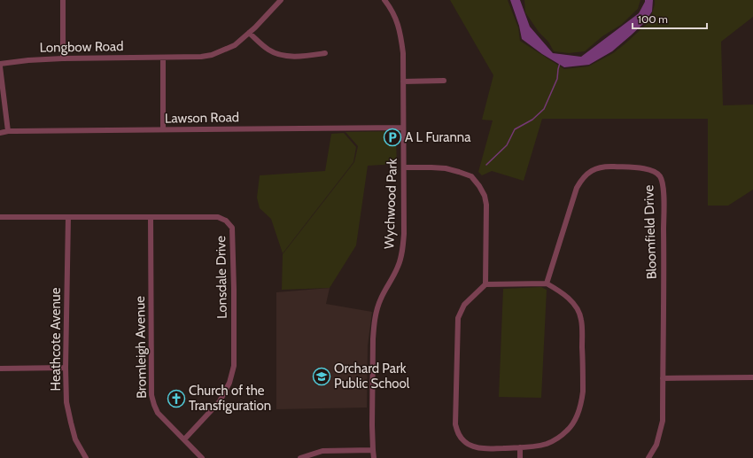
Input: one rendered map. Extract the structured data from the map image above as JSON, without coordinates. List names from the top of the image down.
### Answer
{
  "streets": {
    "street": [
      "Longbow Road",
      "Lawson Road",
      "Wychwood Park",
      "Bloomfield Drive",
      "Lonsdale Drive",
      "Heathcote Avenue",
      "Bromleigh Avenue"
    ]
  },
  "crossings": [
    ["Lawson Road", "Wychwood Park"],
    ["Lonsdale Drive", "Heathcote Avenue"],
    ["Lonsdale Drive", "Bromleigh Avenue"]
  ],
  "places": {
    "parking": ["A L Furanna"],
    "school or university": ["Orchard Park Public School"],
    "church": ["Church of the Transfiguration"]
  },
  "scale_bar": "100 m"
}
